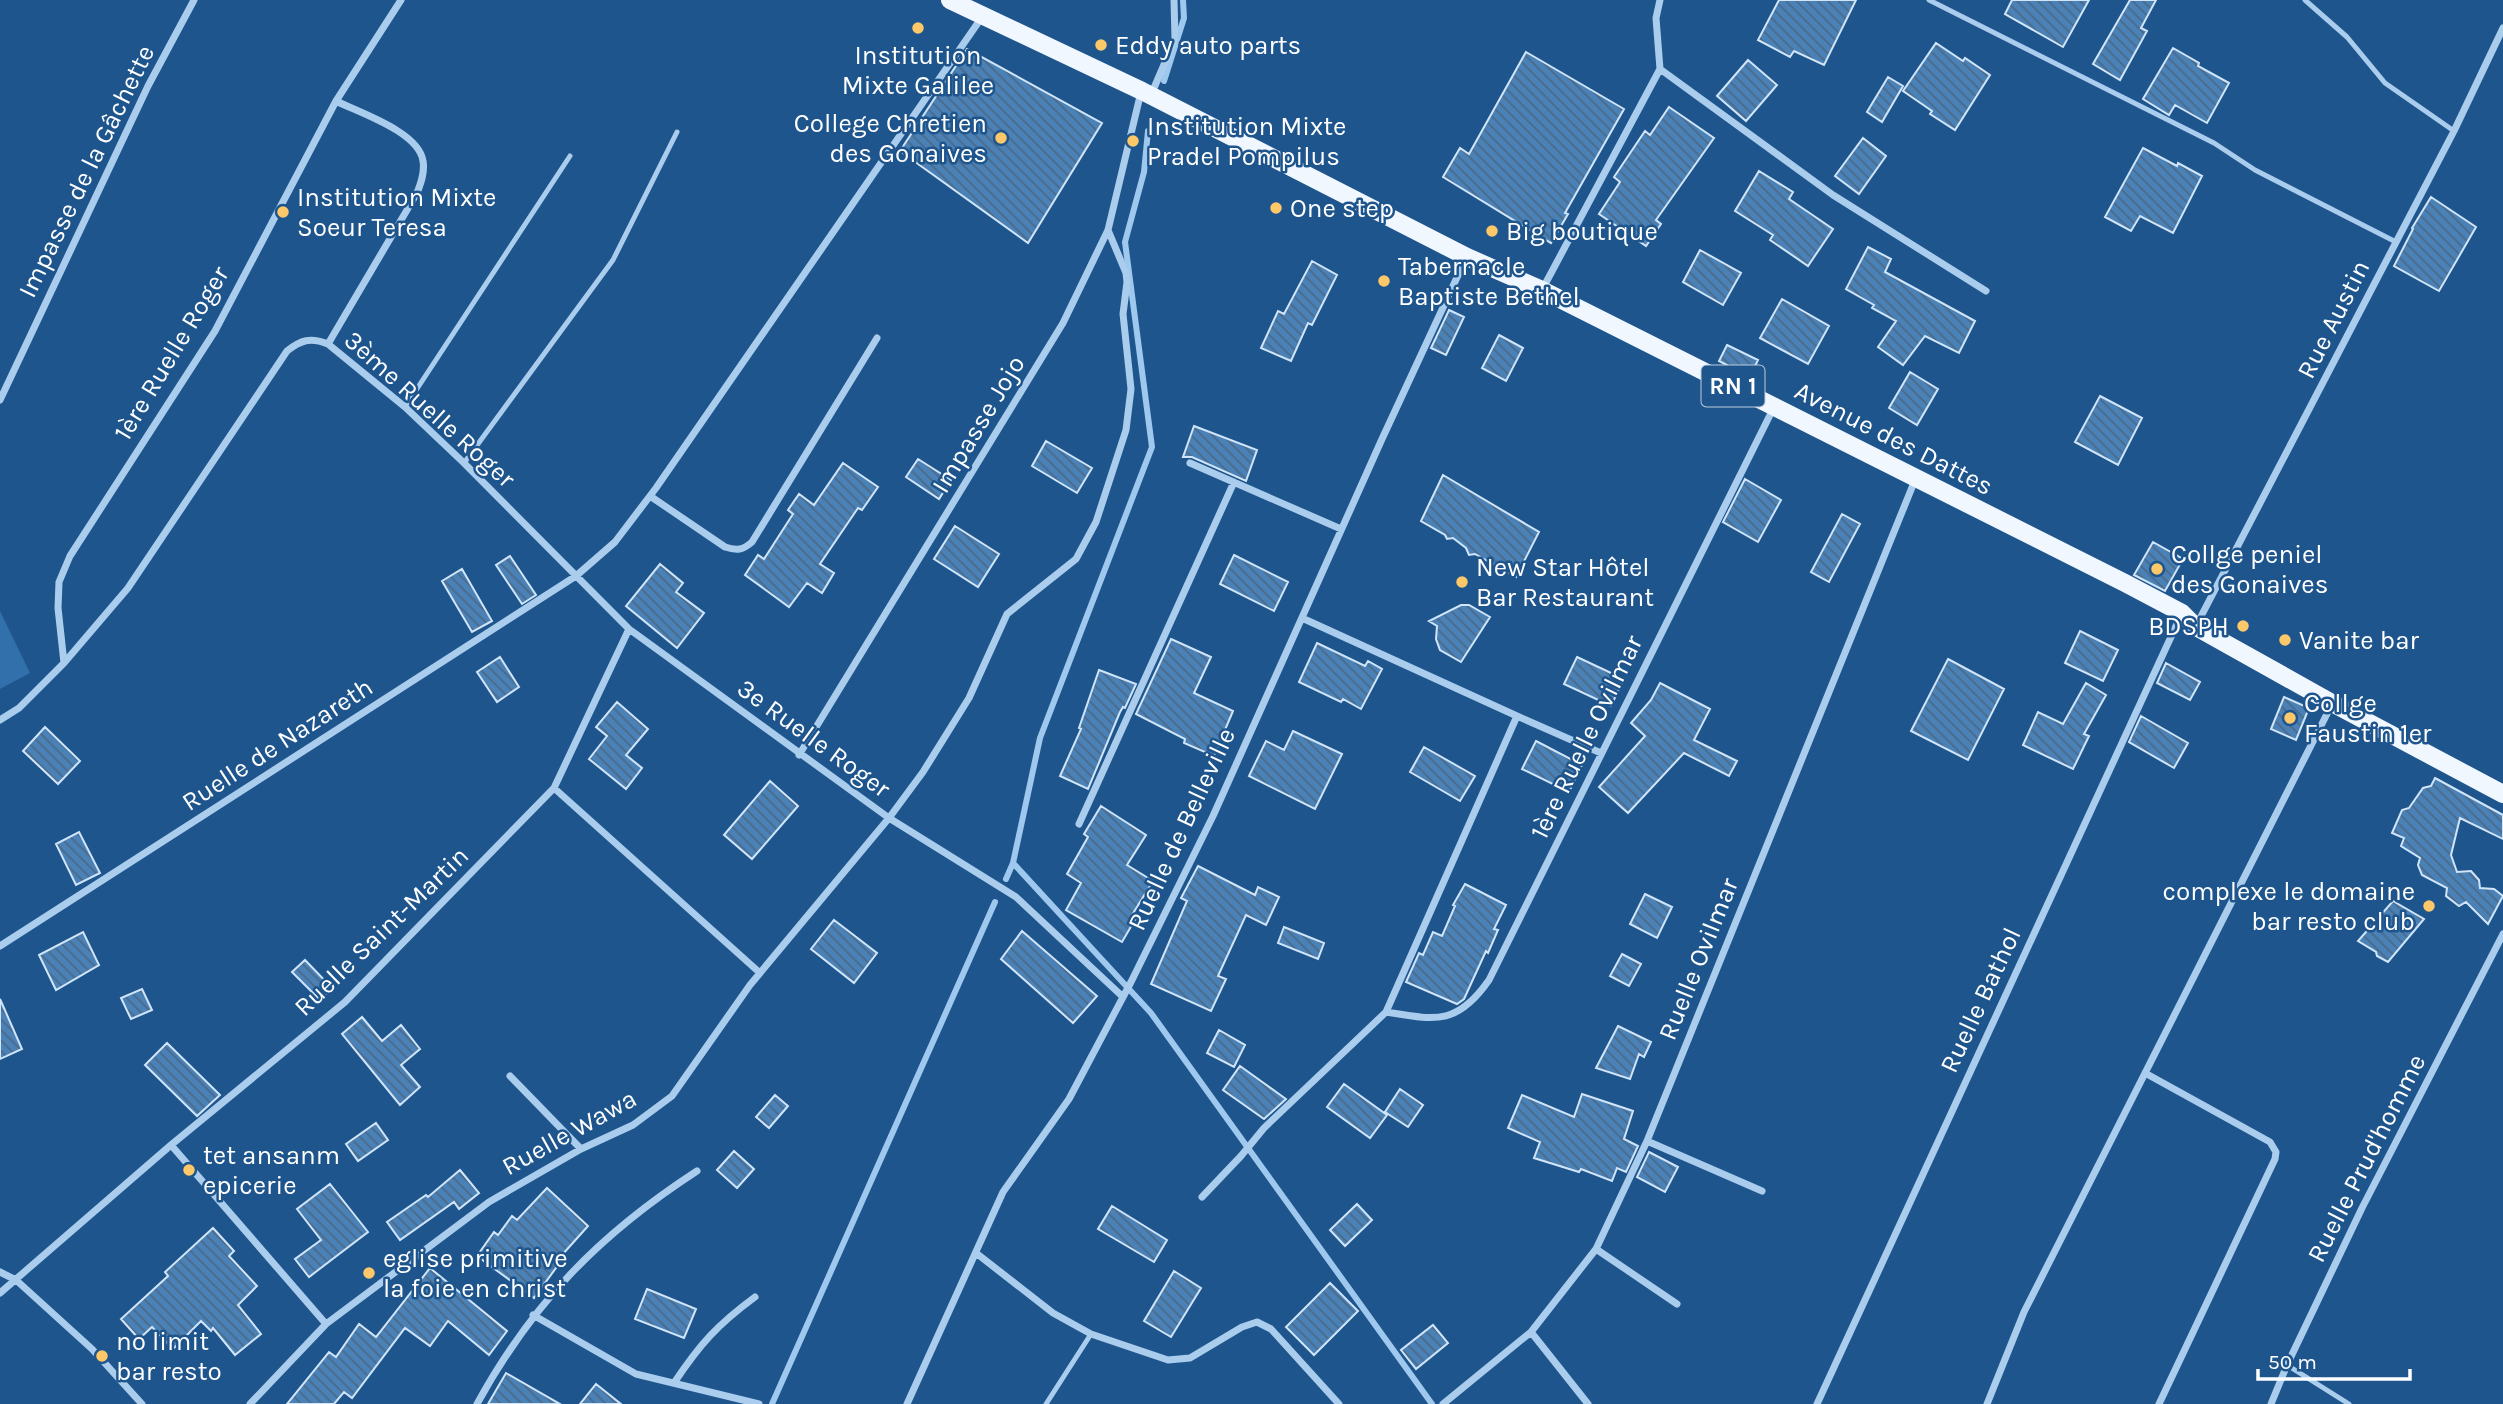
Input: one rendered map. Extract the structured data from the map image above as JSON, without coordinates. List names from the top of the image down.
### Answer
{
  "streets": {
    "main road": ["RN 1", "Avenue des Dattes"],
    "street": [
      "Impasse de la Gâchette",
      "Rue Austin",
      "1ère Ruelle Roger",
      "3ème Ruelle Roger",
      "Impasse Jojo",
      "1ère Ruelle Ovilmar",
      "3e Ruelle Roger",
      "Ruelle de Nazareth",
      "Ruelle de Belleville",
      "Ruelle Saint-Martin",
      "Ruelle Ovilmar",
      "Ruelle Bathol",
      "Ruelle Wawa",
      "Ruelle Prud'homme"
    ]
  },
  "crossings": [
    ["Rue Austin", "Avenue des Dattes"],
    ["1ère Ruelle Roger", "3ème Ruelle Roger"],
    ["3ème Ruelle Roger", "3e Ruelle Roger"],
    ["3ème Ruelle Roger", "Ruelle de Nazareth"],
    ["3ème Ruelle Roger", "Ruelle Saint-Martin"],
    ["Impasse Jojo", "Avenue des Dattes"],
    ["Impasse Jojo", "3e Ruelle Roger"],
    ["Impasse Jojo", "Ruelle Wawa"],
    ["Avenue des Dattes", "1ère Ruelle Ovilmar"],
    ["Avenue des Dattes", "Ruelle de Nazareth"],
    ["Avenue des Dattes", "Ruelle de Belleville"],
    ["Avenue des Dattes", "Ruelle Ovilmar"],
    ["Avenue des Dattes", "Ruelle Bathol"],
    ["3e Ruelle Roger", "Ruelle de Belleville"],
    ["3e Ruelle Roger", "Ruelle Saint-Martin"],
    ["3e Ruelle Roger", "Ruelle Wawa"]
  ],
  "places": [
    "Institution Mixte Galilee",
    "Eddy auto parts",
    "College Chretien des Gonaives",
    "Institution Mixte Pradel Pompilus",
    "One step",
    "Institution Mixte Soeur Teresa",
    "Big boutique",
    "Tabernacle Baptiste Bethel",
    "Collge peniel des Gonaives",
    "New Star Hôtel Bar Restaurant",
    "BDSPH",
    "Vanite bar",
    "Collge Faustin 1er",
    "complexe le domaine bar resto club",
    "tet ansanm epicerie",
    "eglise primitive la foie en christ",
    "no limit bar resto"
  ],
  "scale_bar": "50 m"
}
